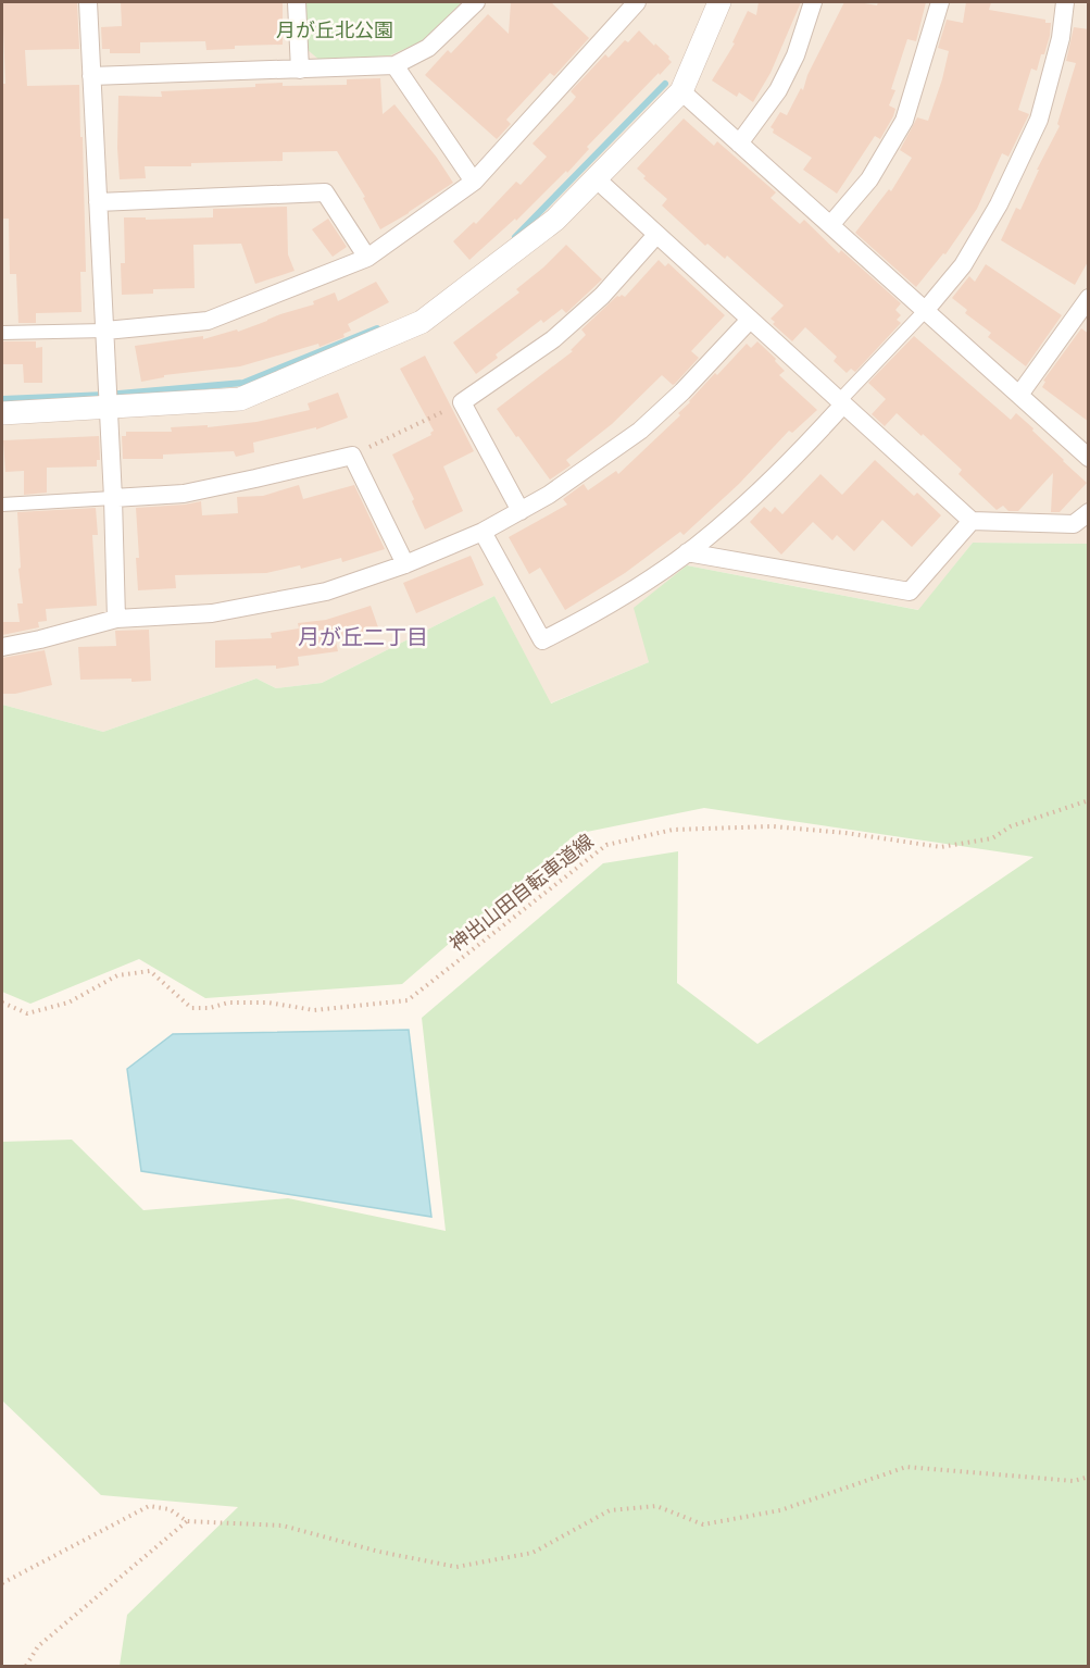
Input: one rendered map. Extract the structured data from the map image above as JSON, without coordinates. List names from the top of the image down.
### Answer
{
  "streets": {
    "path": ["神出山田自転車道線"]
  },
  "districts": ["月が丘二丁目"],
  "parks": ["月が丘北公園"]
}
